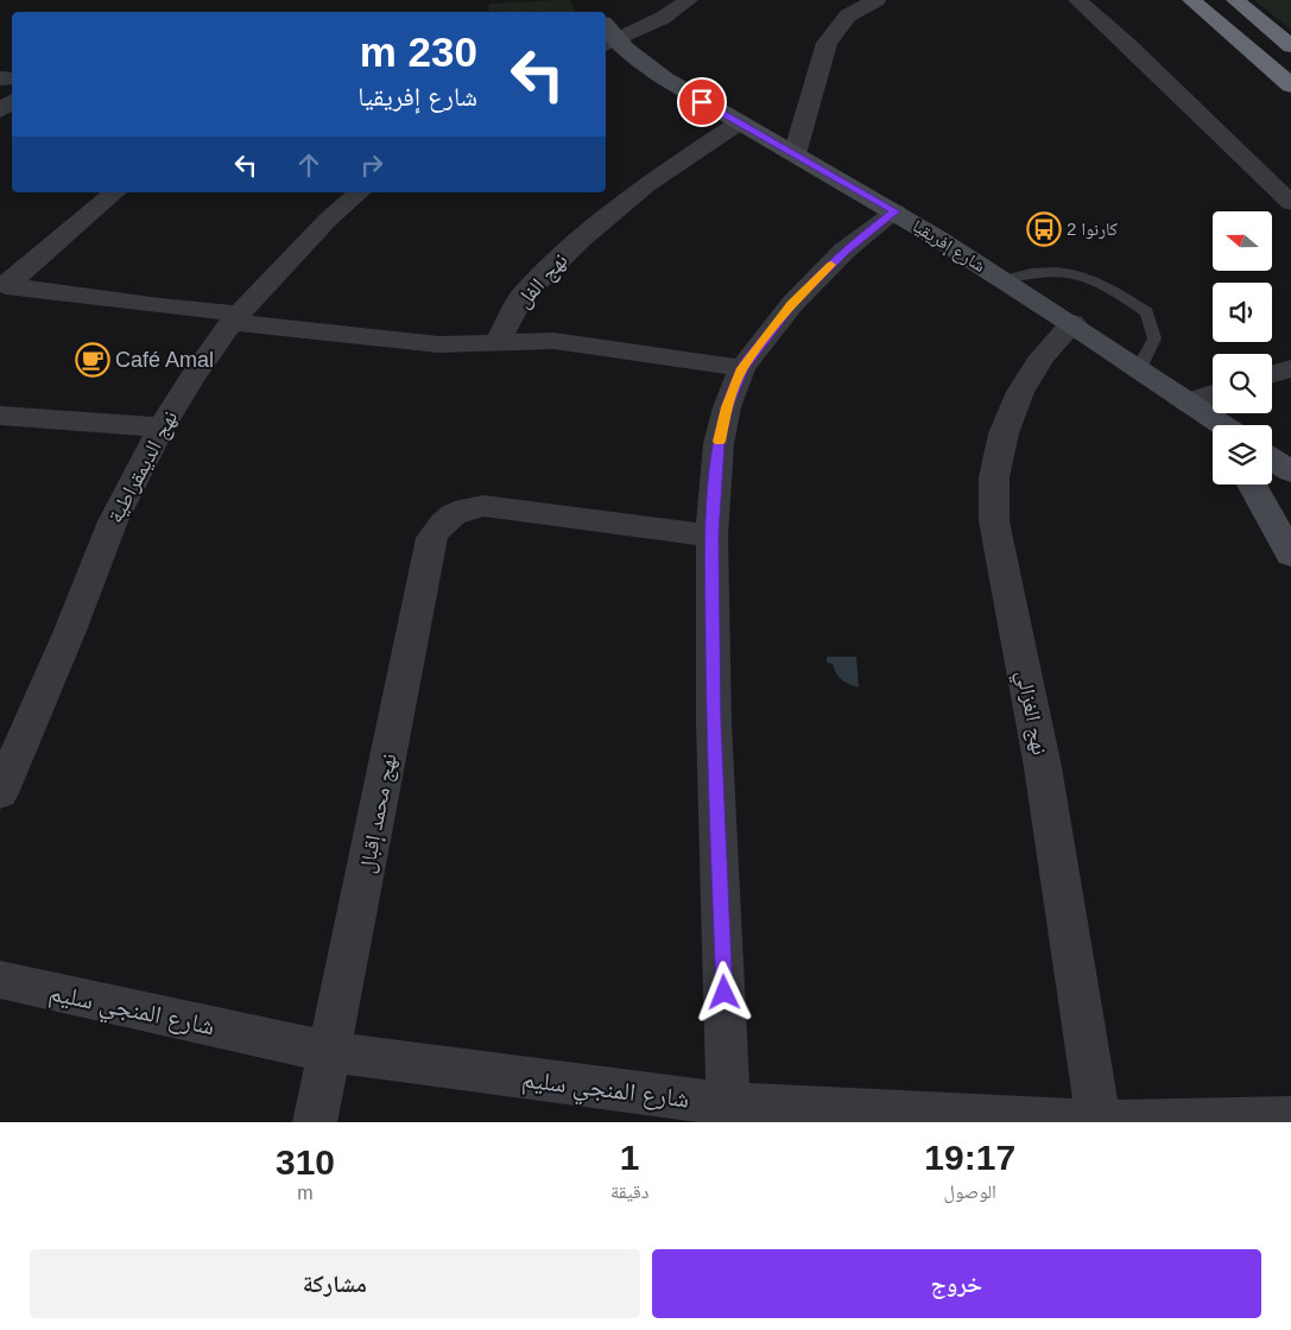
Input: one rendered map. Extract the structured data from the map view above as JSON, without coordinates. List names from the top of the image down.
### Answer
{
  "streets": {
    "street": [
      "شارع إفريقيا",
      "نهج الفل",
      "نهج الديمقراطية",
      "نهج الغزالي",
      "نهج محمد إقبال",
      "شارع المنجي سليم"
    ]
  },
  "crossings": [
    ["شارع إفريقيا", "نهج الفل"],
    ["شارع إفريقيا", "نهج الغزالي"],
    ["نهج الغزالي", "شارع المنجي سليم"],
    ["نهج محمد إقبال", "شارع المنجي سليم"]
  ],
  "places": {
    "bus stop": ["كارنوا 2"],
    "cafe": ["Café Amal"]
  },
  "north": "left",
  "page": {
    "turn": ["230 m", "شارع إفريقيا"],
    "eta": [
      "19:17",
      "الوصول",
      "1",
      "دقيقة",
      "310",
      "m"
    ],
    "buttons": ["خروج", "مشاركة"]
  }
}
